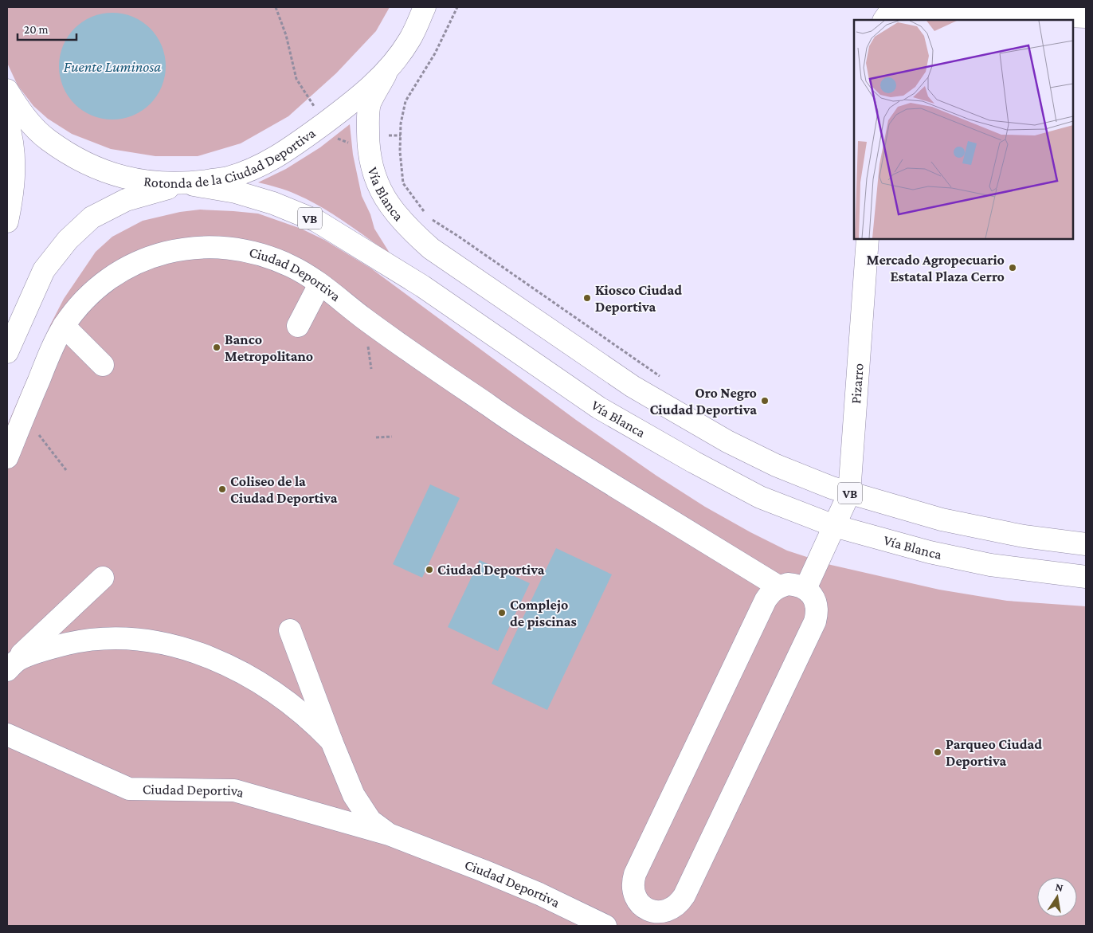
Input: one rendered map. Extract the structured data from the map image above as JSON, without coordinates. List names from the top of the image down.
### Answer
{
  "streets": {
    "main road": [
      "Rotonda de la Ciudad Deportiva",
      "Vía Blanca",
      "VB",
      "Ciudad Deportiva",
      "Pizarro"
    ]
  },
  "crossings": [
    ["Rotonda de la Ciudad Deportiva", "Vía Blanca"],
    ["Vía Blanca", "Pizarro"]
  ],
  "water": ["Fuente Luminosa"],
  "places": [
    "Mercado Agropecuario Estatal Plaza Cerro",
    "Kiosco Ciudad Deportiva",
    "Banco Metropolitano",
    "Oro Negro Ciudad Deportiva",
    "Coliseo de la Ciudad Deportiva",
    "Ciudad Deportiva",
    "Complejo de piscinas",
    "Parqueo Ciudad Deportiva"
  ],
  "scale_bar": "20 m",
  "north": "top"
}
